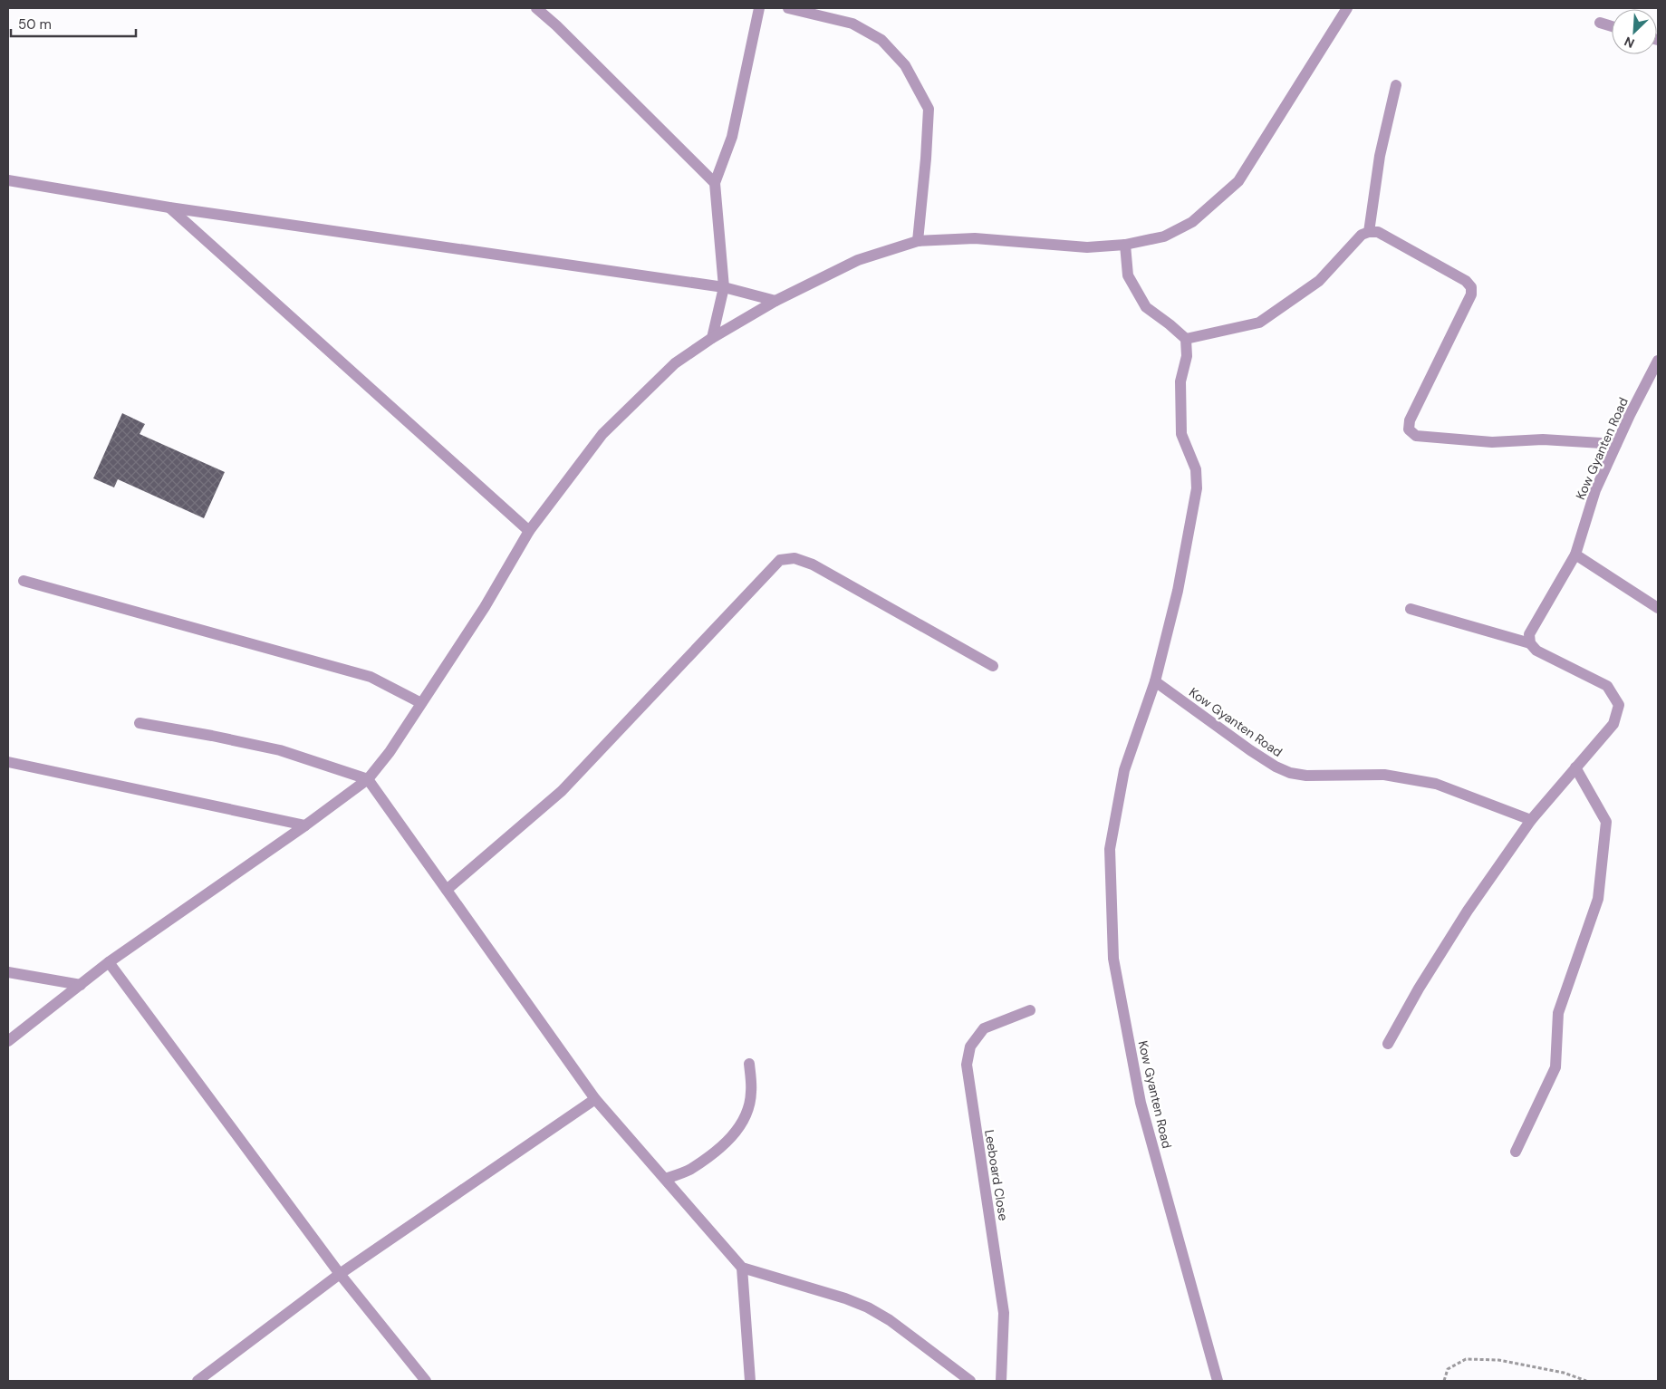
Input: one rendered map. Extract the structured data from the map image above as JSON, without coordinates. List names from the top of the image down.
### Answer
{
  "streets": {
    "street": ["Kow Gyanten Road", "Leeboard Close"]
  },
  "scale_bar": "50 m",
  "north": "bottom left"
}
